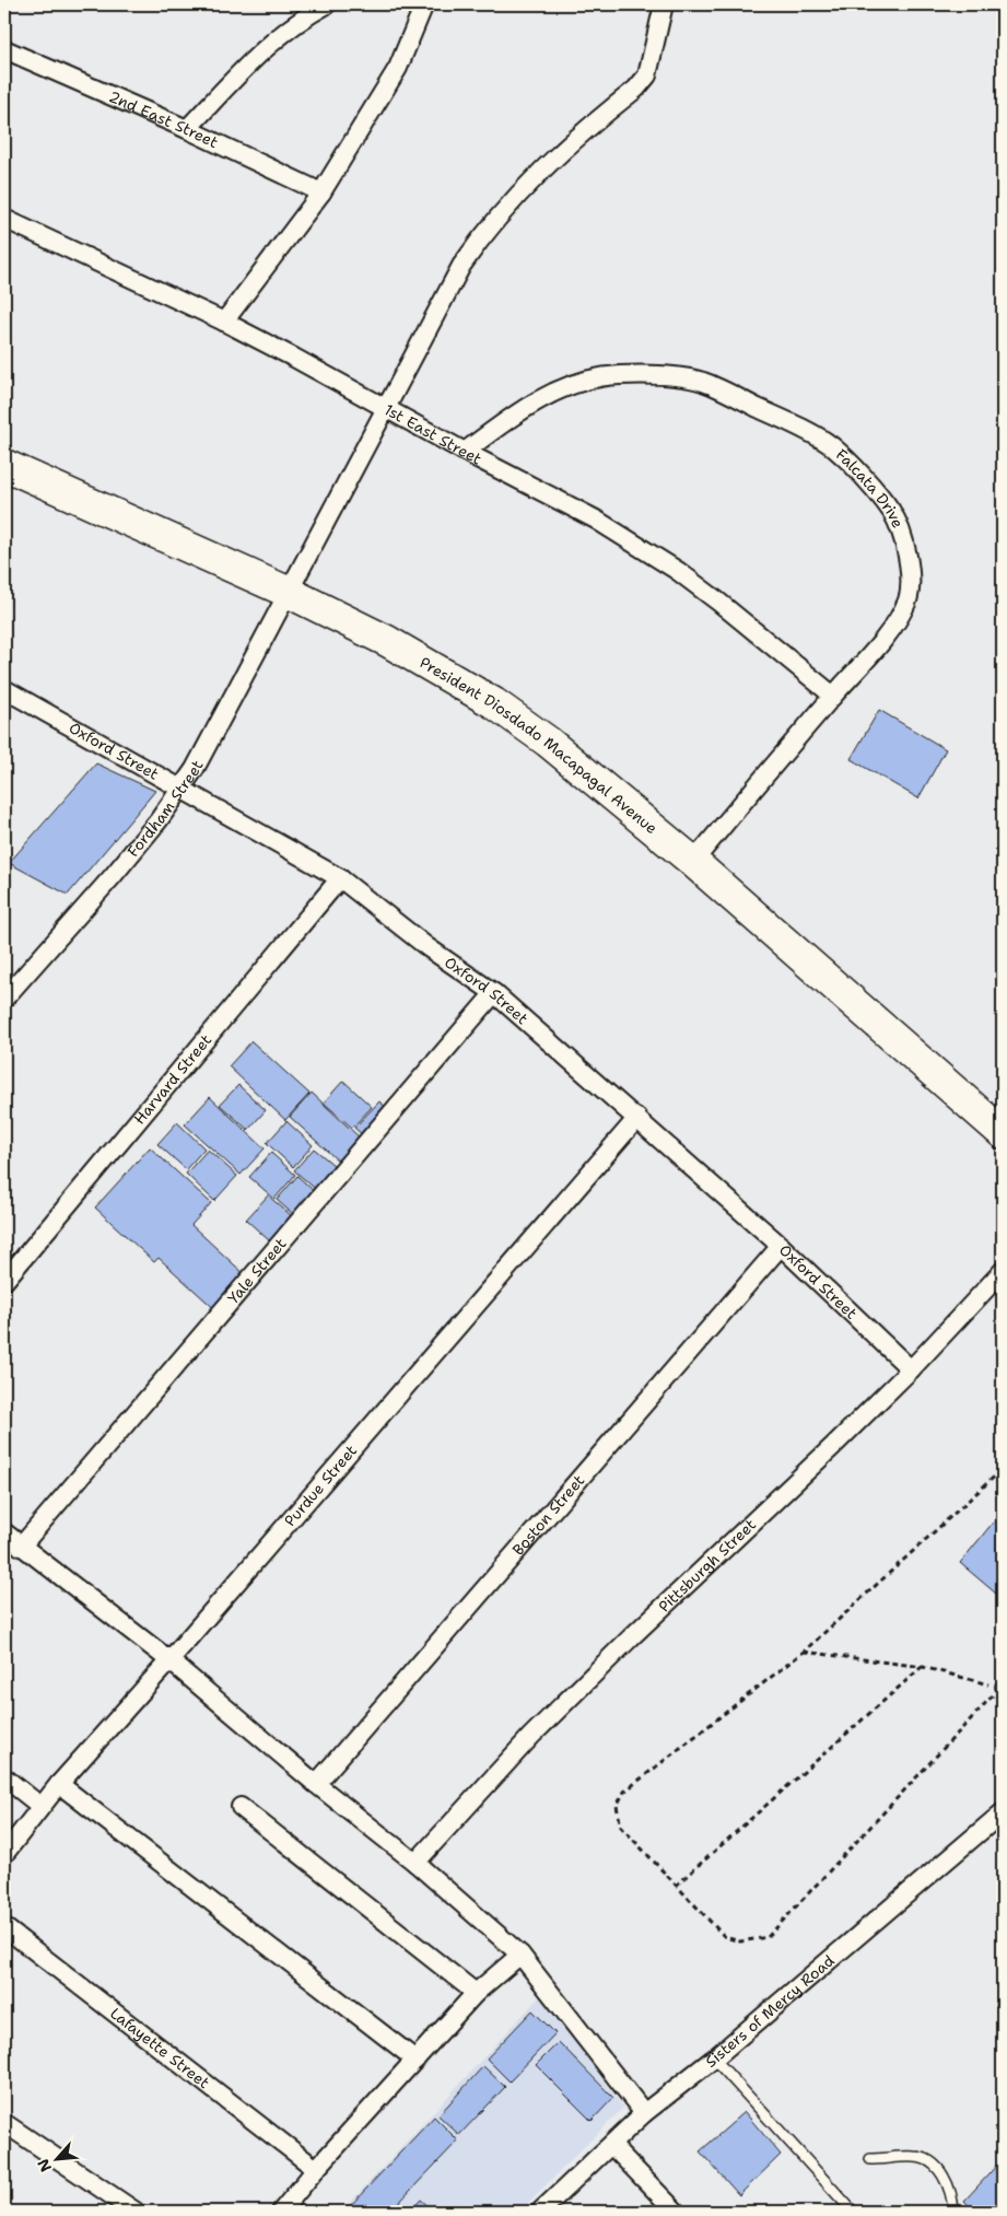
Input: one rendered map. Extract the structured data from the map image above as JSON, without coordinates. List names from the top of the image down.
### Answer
{
  "streets": {
    "highway": ["President Diosdado Macapagal Avenue"],
    "street": [
      "2nd East Street",
      "1st East Street",
      "Falcata Drive",
      "Oxford Street",
      "Fordham Street",
      "Harvard Street",
      "Yale Street",
      "Purdue Street",
      "Boston Street",
      "Pittsburgh Street",
      "Sisters of Mercy Road",
      "Lafayette Street"
    ]
  },
  "crossings": [
    ["1st East Street", "Falcata Drive"],
    ["1st East Street", "Fordham Street"],
    ["Falcata Drive", "President Diosdado Macapagal Avenue"],
    ["President Diosdado Macapagal Avenue", "Fordham Street"],
    ["Oxford Street", "Fordham Street"],
    ["Oxford Street", "Harvard Street"],
    ["Oxford Street", "Yale Street"],
    ["Oxford Street", "Purdue Street"],
    ["Oxford Street", "Boston Street"],
    ["Oxford Street", "Pittsburgh Street"]
  ],
  "north": "bottom left"
}
